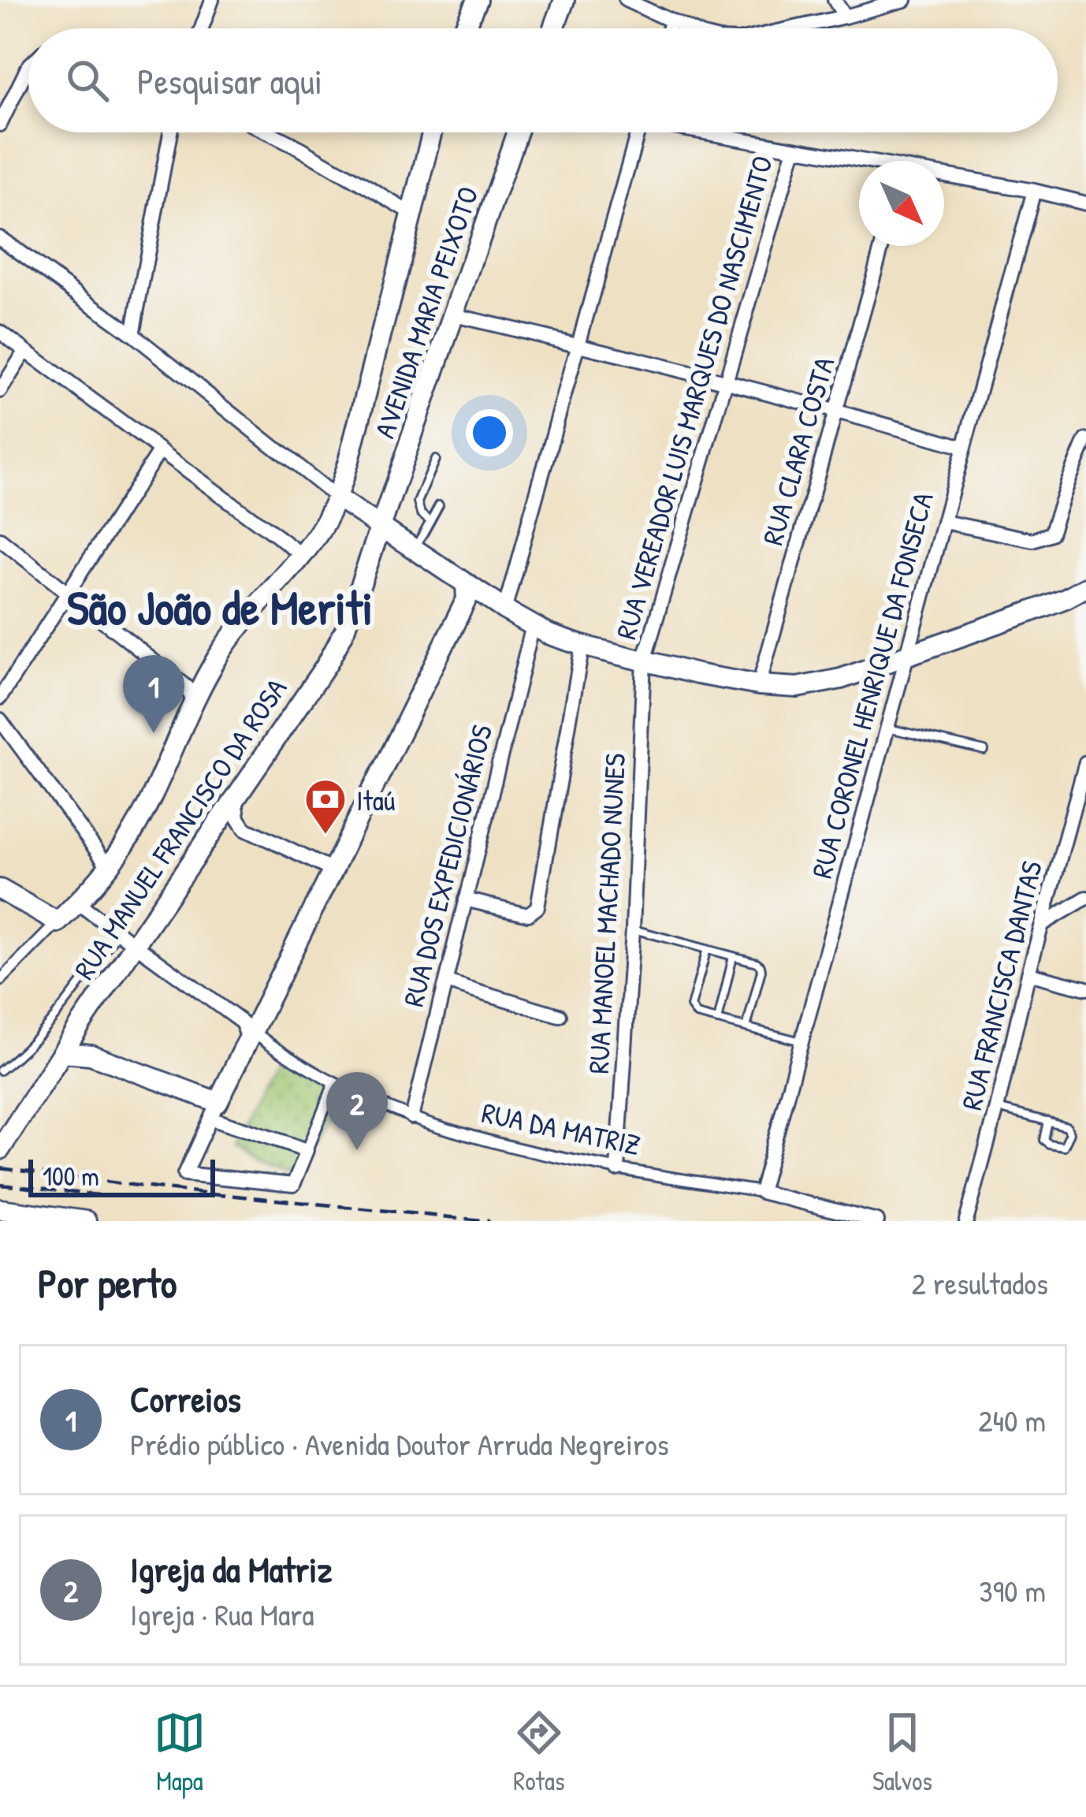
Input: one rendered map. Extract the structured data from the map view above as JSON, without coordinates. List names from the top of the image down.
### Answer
{
  "streets": {
    "main road": ["AVENIDA MARIA PEIXOTO", "RUA MANUEL FRANCISCO DA ROSA"],
    "street": [
      "RUA VEREADOR LUIS MARQUES DO NASCIMENTO",
      "RUA CLARA COSTA",
      "RUA CORONEL HENRIQUE DA FONSECA",
      "RUA DOS EXPEDICIONÁRIOS",
      "RUA MANOEL MACHADO NUNES",
      "RUA FRANCISCA DANTAS",
      "RUA DA MATRIZ"
    ]
  },
  "crossings": [
    ["AVENIDA MARIA PEIXOTO", "RUA MANUEL FRANCISCO DA ROSA"],
    ["RUA VEREADOR LUIS MARQUES DO NASCIMENTO", "RUA MANOEL MACHADO NUNES"],
    ["RUA CORONEL HENRIQUE DA FONSECA", "RUA DA MATRIZ"],
    ["RUA MANUEL FRANCISCO DA ROSA", "RUA DA MATRIZ"],
    ["RUA DOS EXPEDICIONÁRIOS", "RUA DA MATRIZ"],
    ["RUA MANOEL MACHADO NUNES", "RUA DA MATRIZ"]
  ],
  "districts": ["São João de Meriti"],
  "places": {
    "bank": ["Itaú"]
  },
  "scale_bar": "100 m",
  "north": "bottom right",
  "page": {
    "search": "Pesquisar aqui",
    "pins": ["1", "2"],
    "scale": "100 m",
    "heading": ["Por perto", "2 resultados"],
    "list": [
      {
        "mark": "1",
        "name": "Correios",
        "note": "Prédio público · Avenida Doutor Arruda Negreiros",
        "value": "240 m"
      },
      {
        "mark": "2",
        "name": "Igreja da Matriz",
        "note": "Igreja · Rua Mara",
        "value": "390 m"
      }
    ],
    "nav": ["Mapa", "Rotas", "Salvos"]
  }
}
